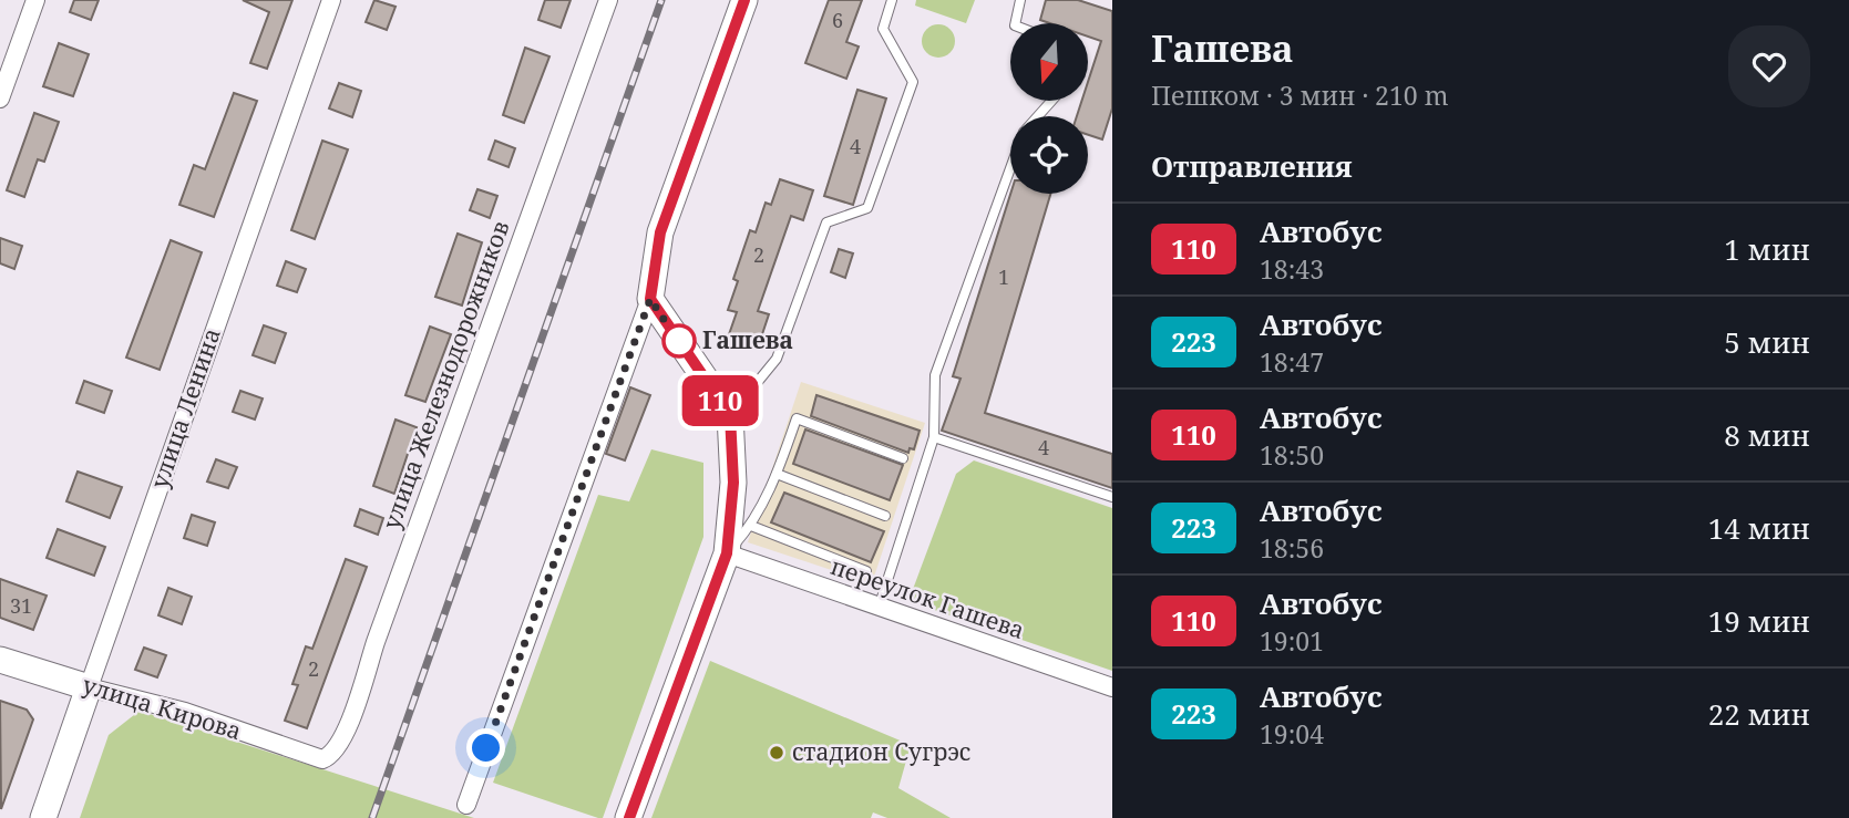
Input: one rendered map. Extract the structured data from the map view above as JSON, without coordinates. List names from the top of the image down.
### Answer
{
  "streets": {
    "street": [
      "улица Железнодорожников",
      "улица Ленина",
      "переулок Гашева",
      "улица Кирова"
    ]
  },
  "crossings": [
    ["улица Железнодорожников", "улица Кирова"],
    ["улица Ленина", "улица Кирова"]
  ],
  "places": ["Гашева", "стадион Сугрэс"],
  "lines": ["bus line 110"],
  "house_numbers": [
    "6",
    "4",
    "2",
    "1",
    "4",
    "31",
    "2"
  ],
  "north": "bottom",
  "page": {
    "on_map": "110",
    "heading": [
      ["Гашева", "Пешком · 3 мин · 210 m"],
      "Отправления"
    ],
    "list": [
      {
        "mark": "110",
        "name": "Автобус",
        "note": "18:43",
        "value": "1 мин"
      },
      {
        "mark": "223",
        "name": "Автобус",
        "note": "18:47",
        "value": "5 мин"
      },
      {
        "mark": "110",
        "name": "Автобус",
        "note": "18:50",
        "value": "8 мин"
      },
      {
        "mark": "223",
        "name": "Автобус",
        "note": "18:56",
        "value": "14 мин"
      },
      {
        "mark": "110",
        "name": "Автобус",
        "note": "19:01",
        "value": "19 мин"
      },
      {
        "mark": "223",
        "name": "Автобус",
        "note": "19:04",
        "value": "22 мин"
      }
    ]
  }
}
